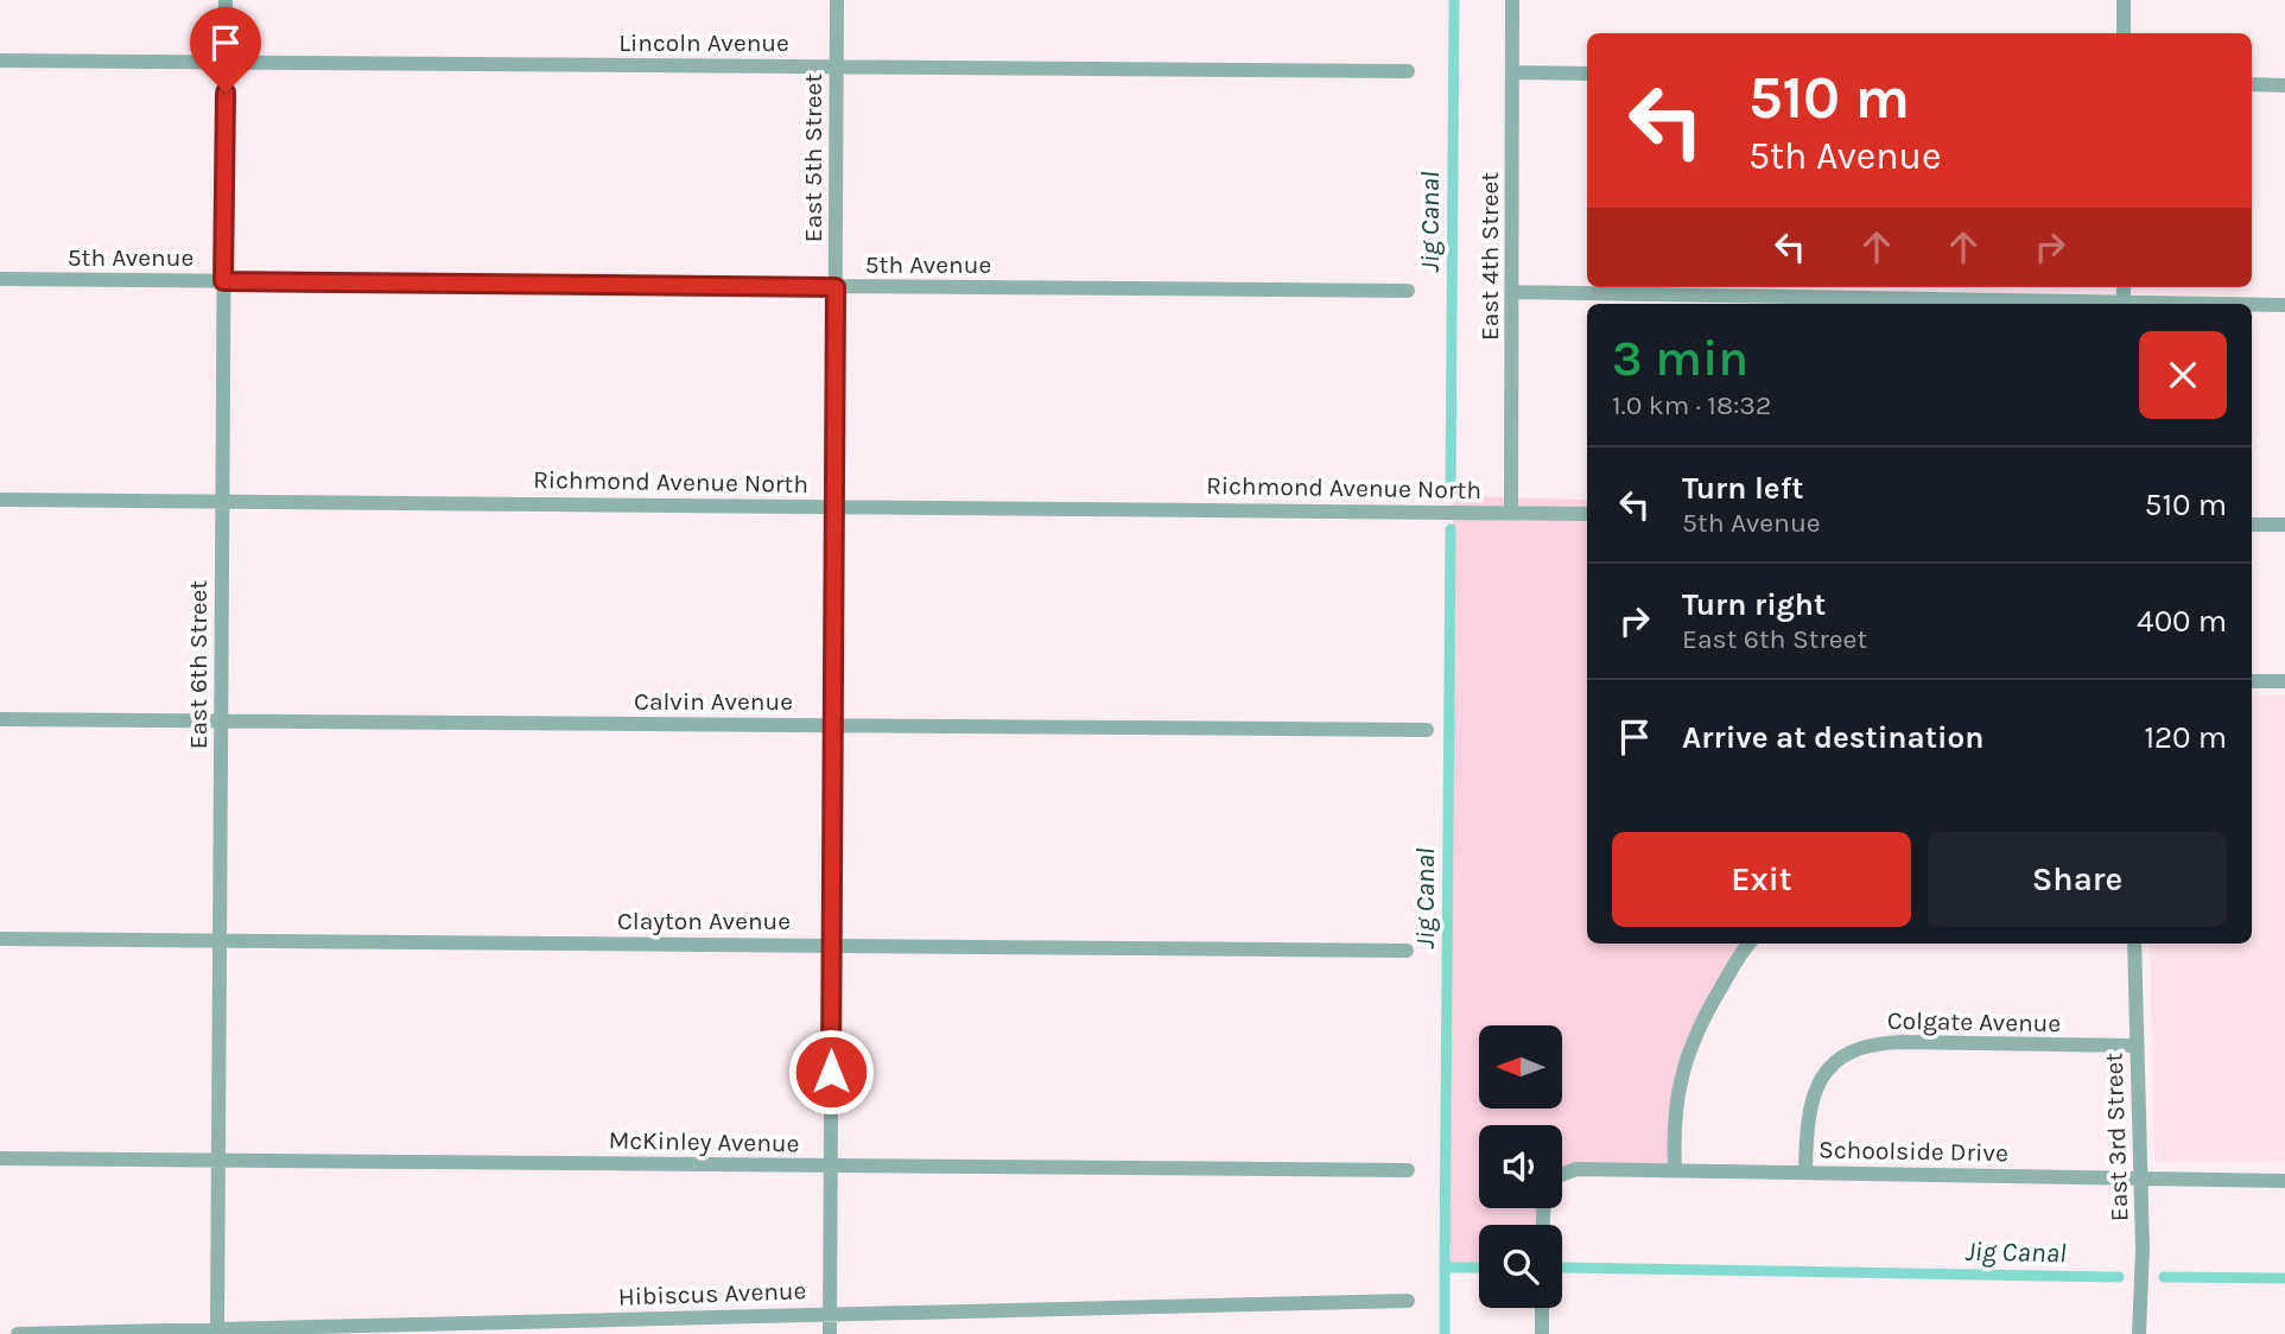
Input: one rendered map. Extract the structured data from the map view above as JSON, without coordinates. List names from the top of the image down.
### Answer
{
  "streets": {
    "street": [
      "Lincoln Avenue",
      "East 5th Street",
      "East 4th Street",
      "5th Avenue",
      "Richmond Avenue North",
      "East 6th Street",
      "Calvin Avenue",
      "Clayton Avenue",
      "Colgate Avenue",
      "East 3rd Street",
      "McKinley Avenue",
      "Schoolside Drive",
      "Hibiscus Avenue"
    ]
  },
  "crossings": [
    ["Lincoln Avenue", "East 5th Street"],
    ["Lincoln Avenue", "East 6th Street"],
    ["East 5th Street", "5th Avenue"],
    ["East 5th Street", "Richmond Avenue North"],
    ["East 5th Street", "Calvin Avenue"],
    ["East 5th Street", "Clayton Avenue"],
    ["East 5th Street", "McKinley Avenue"],
    ["East 5th Street", "Hibiscus Avenue"],
    ["East 4th Street", "Richmond Avenue North"],
    ["5th Avenue", "East 6th Street"],
    ["Richmond Avenue North", "East 6th Street"],
    ["East 6th Street", "Calvin Avenue"],
    ["East 6th Street", "Clayton Avenue"],
    ["East 6th Street", "McKinley Avenue"],
    ["East 6th Street", "Hibiscus Avenue"],
    ["Colgate Avenue", "East 3rd Street"],
    ["Colgate Avenue", "Schoolside Drive"],
    ["East 3rd Street", "Schoolside Drive"]
  ],
  "water": ["Jig Canal"],
  "north": "left",
  "page": {
    "turn": ["510 m", "5th Avenue"],
    "heading": ["3 min", "1.0 km · 18:32"],
    "list": [
      {
        "name": "Turn left",
        "note": "5th Avenue",
        "value": "510 m"
      },
      {
        "name": "Turn right",
        "note": "East 6th Street",
        "value": "400 m"
      },
      {
        "name": "Arrive at destination",
        "value": "120 m"
      }
    ],
    "buttons": ["Exit", "Share"]
  }
}
